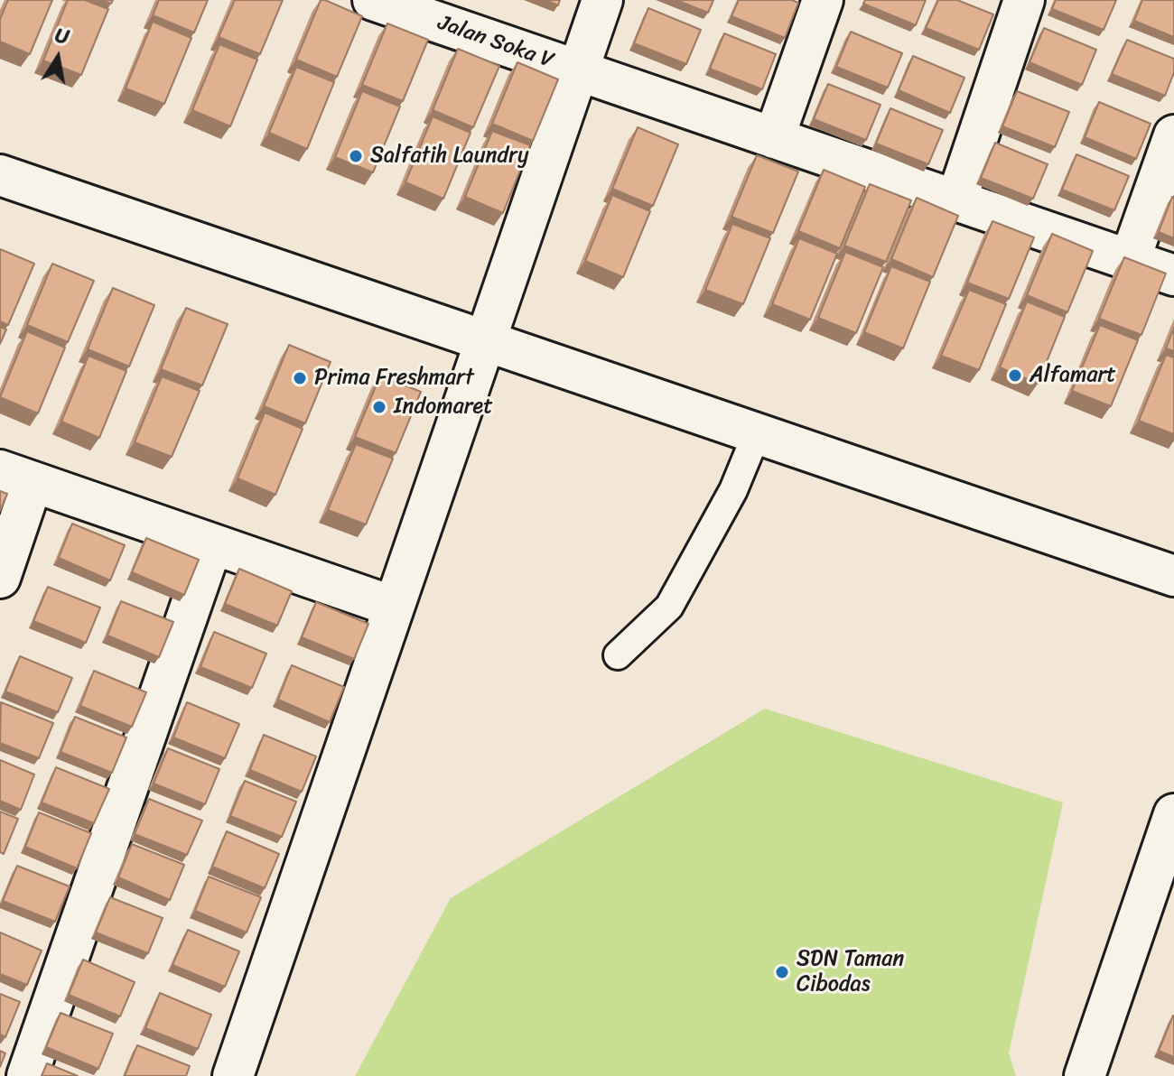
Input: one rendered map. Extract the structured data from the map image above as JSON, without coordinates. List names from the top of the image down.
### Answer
{
  "streets": {
    "street": ["Jalan Soka V"]
  },
  "places": [
    "Salfatih Laundry",
    "Alfamart",
    "Prima Freshmart",
    "Indomaret",
    "SDN Taman Cibodas"
  ],
  "north": "top"
}
